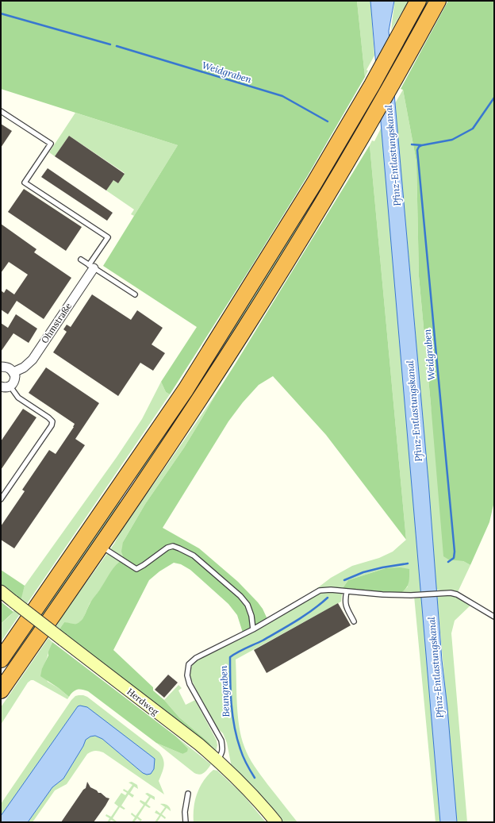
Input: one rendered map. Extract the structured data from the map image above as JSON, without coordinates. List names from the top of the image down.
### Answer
{
  "streets": {
    "main road": ["Herdweg"],
    "street": ["Ohmstraße"]
  },
  "water": ["Weidgraben", "Pfinz-Entlastungskanal", "Beungraben"]
}
